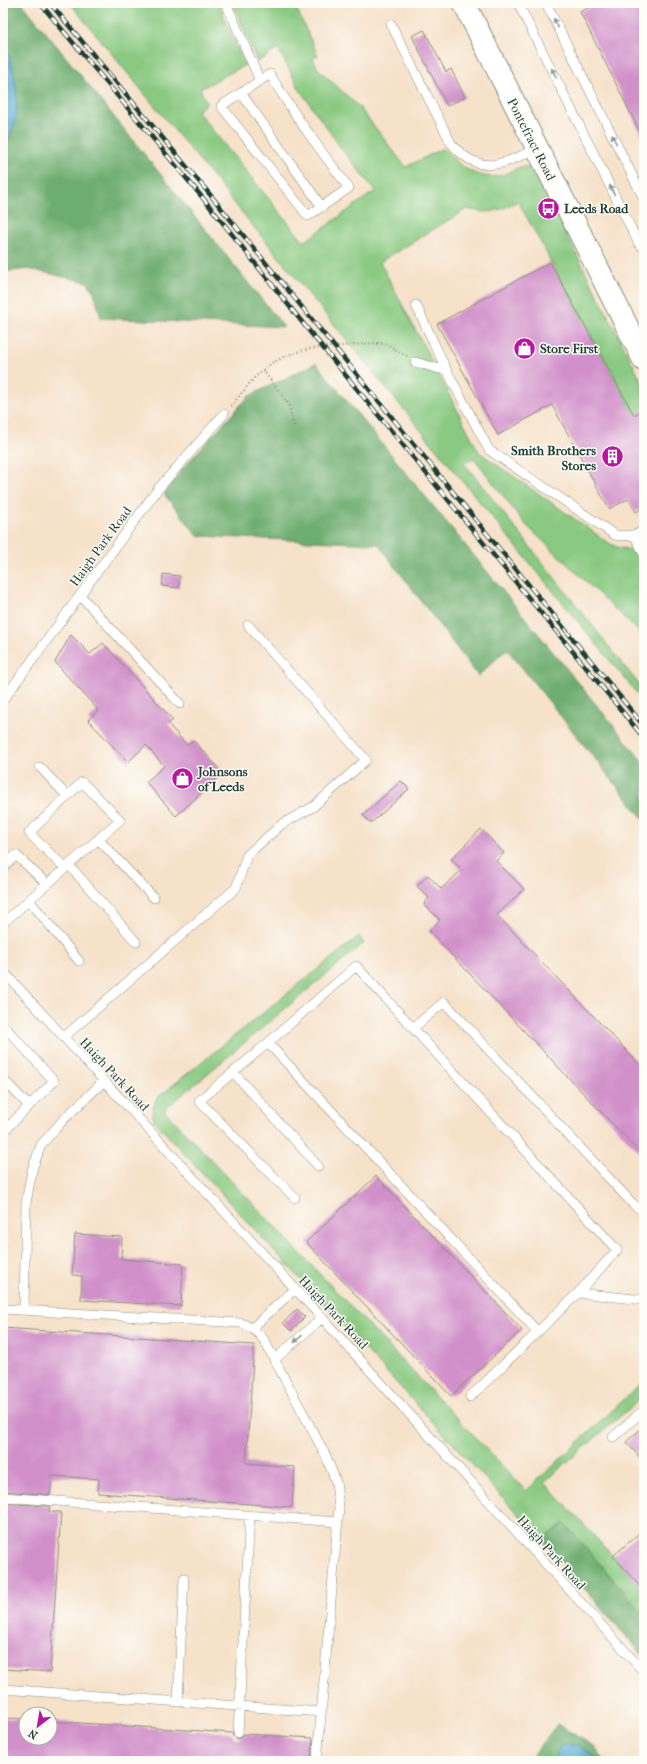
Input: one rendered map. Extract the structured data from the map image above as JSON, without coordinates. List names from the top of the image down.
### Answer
{
  "streets": {
    "main road": ["Pontefract Road"],
    "lane": ["Haigh Park Road"]
  },
  "places": {
    "bus stop": ["Leeds Road"],
    "shop": ["Store First", "Johnsons of Leeds"],
    "building": ["Smith Brothers Stores"]
  },
  "north": "bottom left"
}
